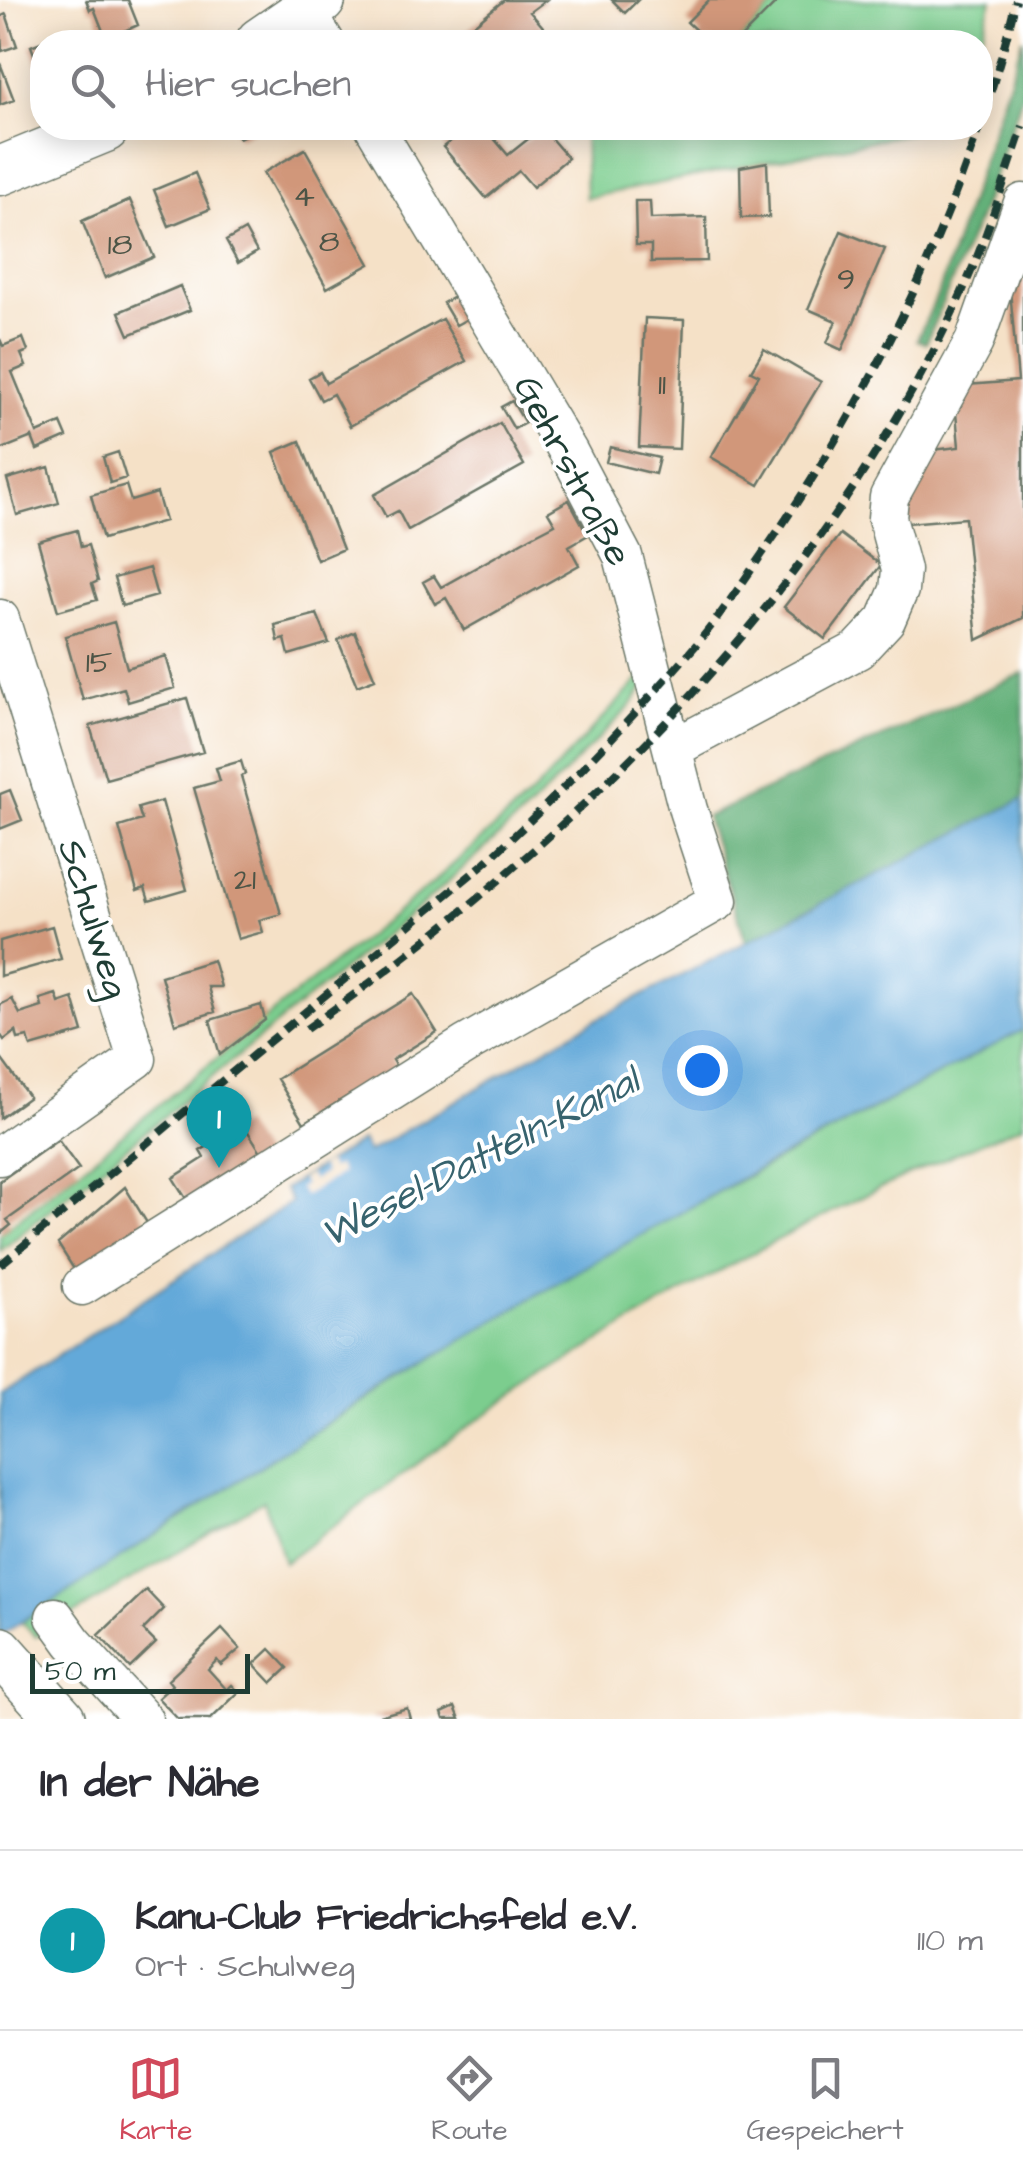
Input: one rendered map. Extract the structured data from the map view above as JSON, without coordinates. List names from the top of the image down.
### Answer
{
  "streets": {
    "street": ["Gehrstraße", "Schulweg"]
  },
  "water": ["Wesel-Datteln-Kanal"],
  "house_numbers": [
    "4",
    "8",
    "18",
    "9",
    "11",
    "15",
    "21"
  ],
  "scale_bar": "50 m",
  "page": {
    "search": "Hier suchen",
    "pins": "1",
    "scale": "50 m",
    "heading": "In der Nähe",
    "list": [
      {
        "mark": "1",
        "name": "Kanu-Club Friedrichsfeld e.V.",
        "note": "Ort · Schulweg",
        "value": "110 m"
      }
    ],
    "nav": ["Karte", "Route", "Gespeichert"]
  }
}
